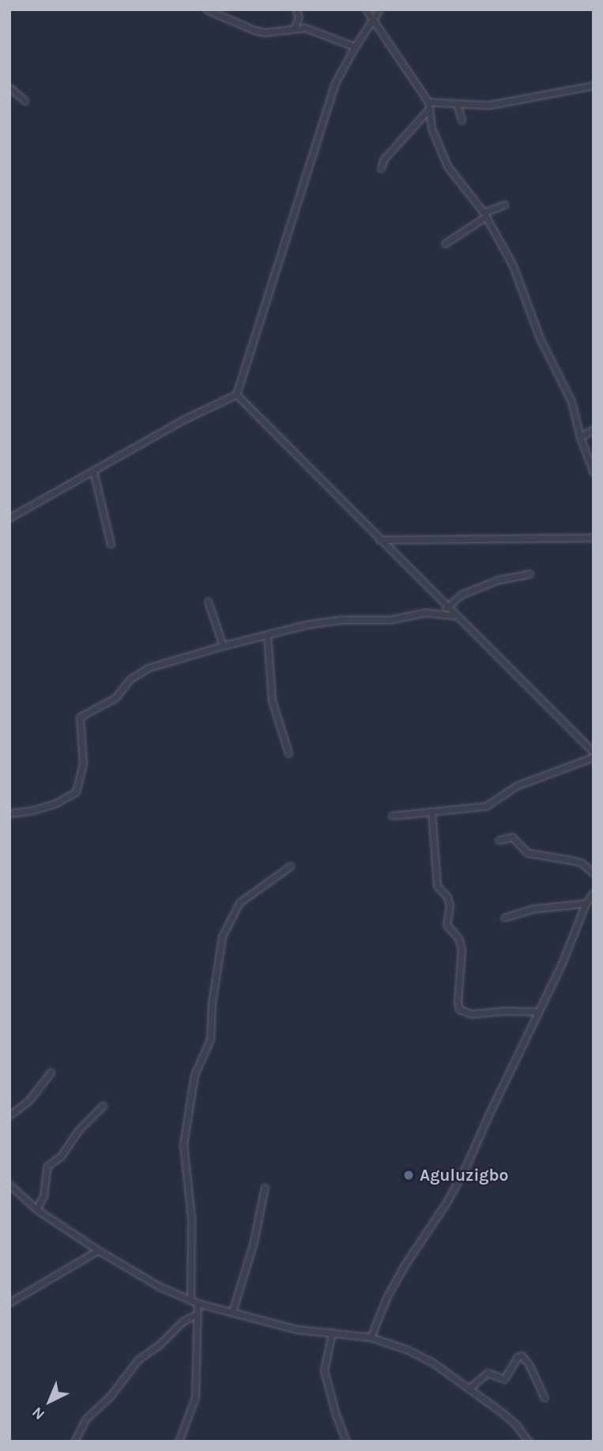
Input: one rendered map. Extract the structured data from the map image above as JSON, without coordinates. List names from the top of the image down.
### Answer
{
  "places": ["Aguluzigbo"],
  "north": "bottom left"
}
